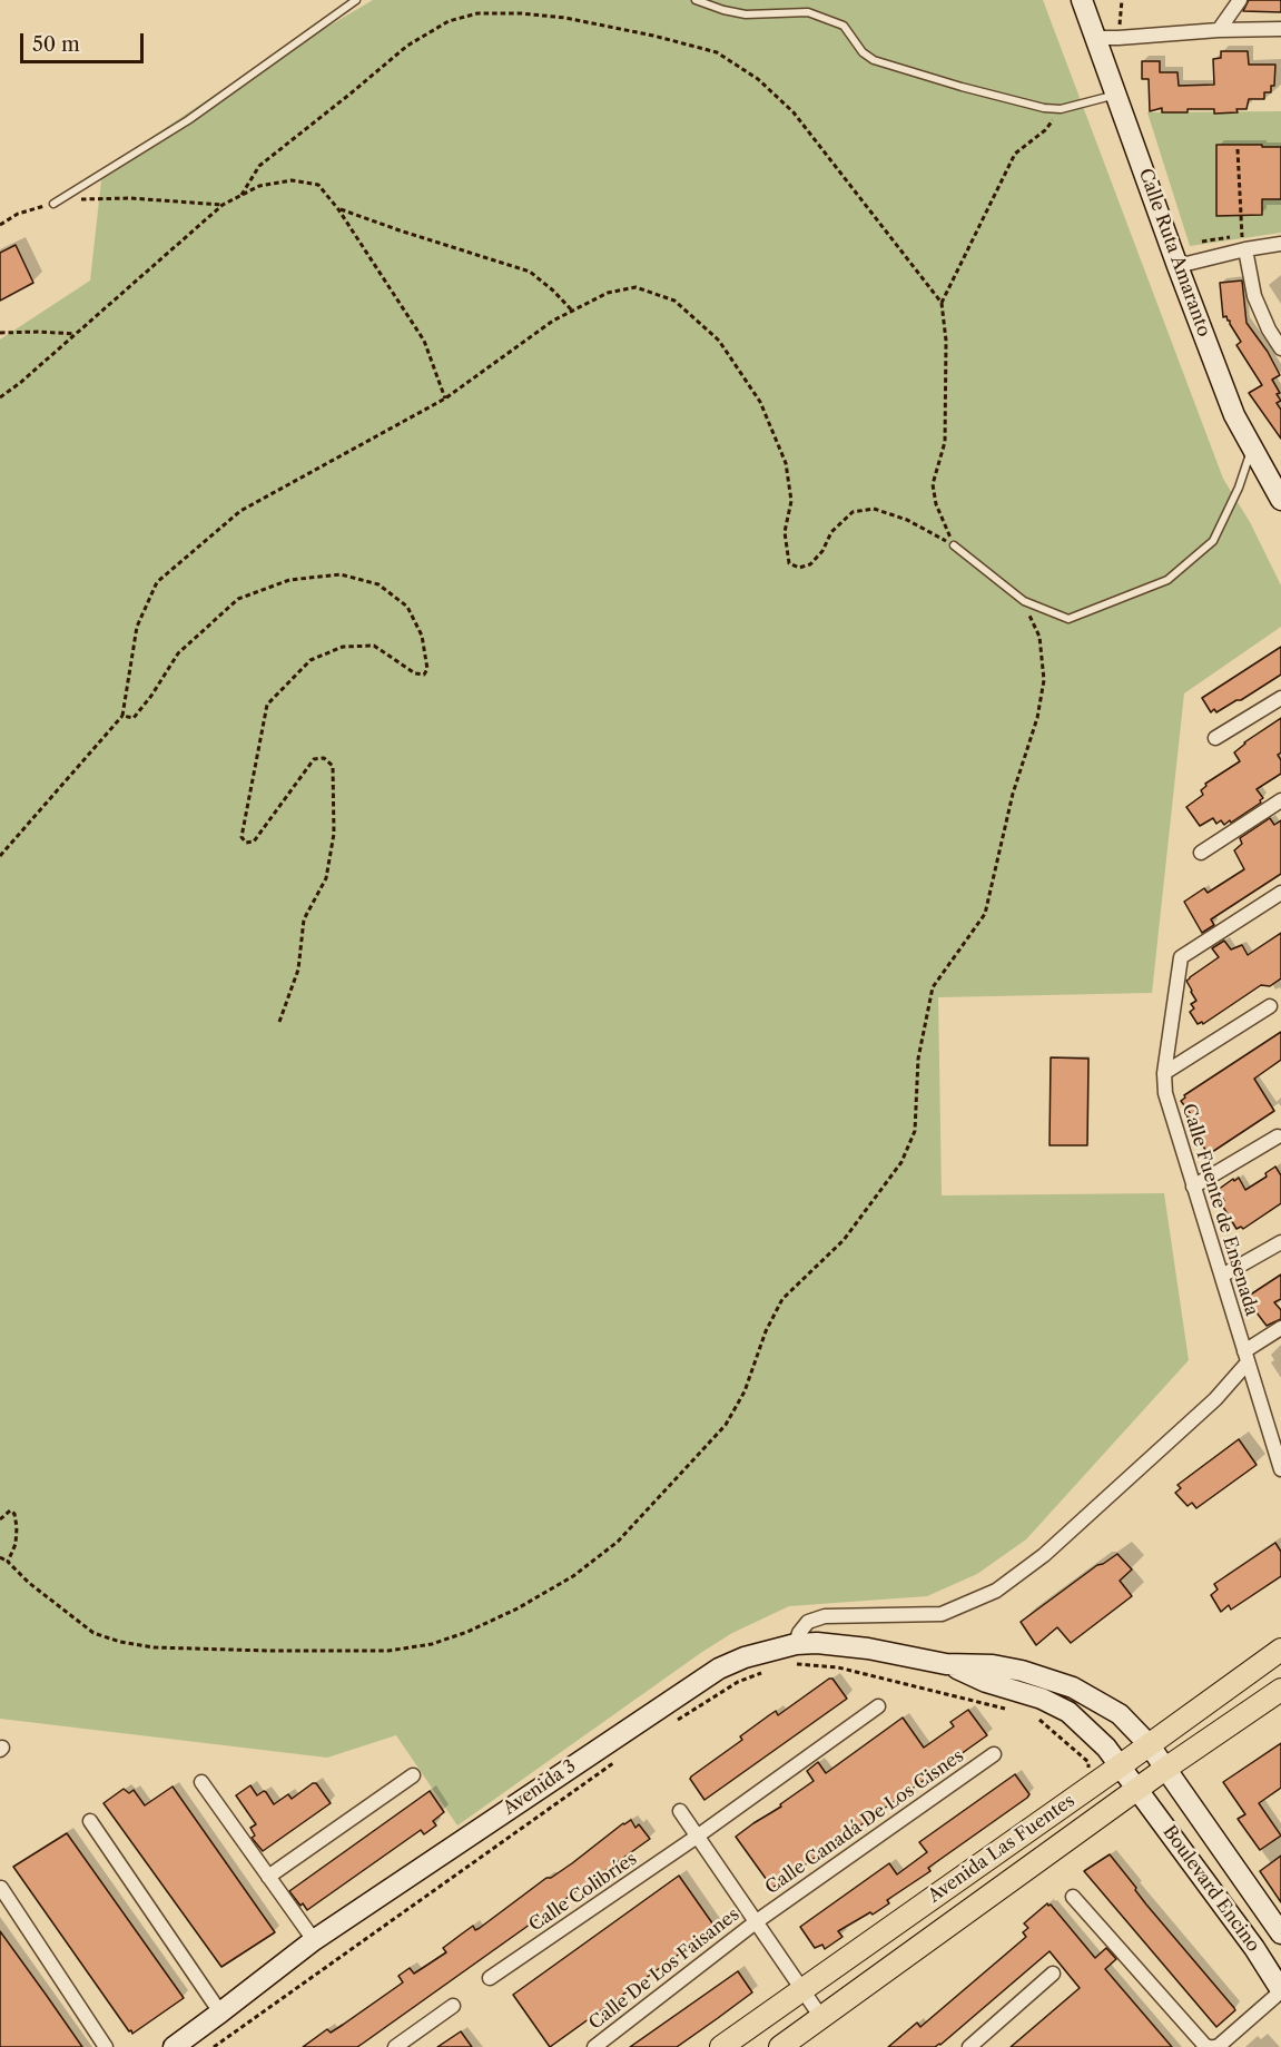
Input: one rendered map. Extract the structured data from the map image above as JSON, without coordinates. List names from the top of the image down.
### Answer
{
  "streets": {
    "main road": ["Avenida Las Fuentes"],
    "street": [
      "Calle Ruta Amaranto",
      "Calle Fuente de Ensenada",
      "Avenida 3",
      "Calle Canadá De Los Cisnes",
      "Boulevard Encino",
      "Calle Colibríes",
      "Calle De Los Faisanes"
    ]
  },
  "crossings": [
    ["Avenida 3", "Avenida Las Fuentes"],
    ["Avenida 3", "Boulevard Encino"],
    ["Calle Canadá De Los Cisnes", "Calle De Los Faisanes"],
    ["Avenida Las Fuentes", "Boulevard Encino"]
  ],
  "scale_bar": "50 m"
}
